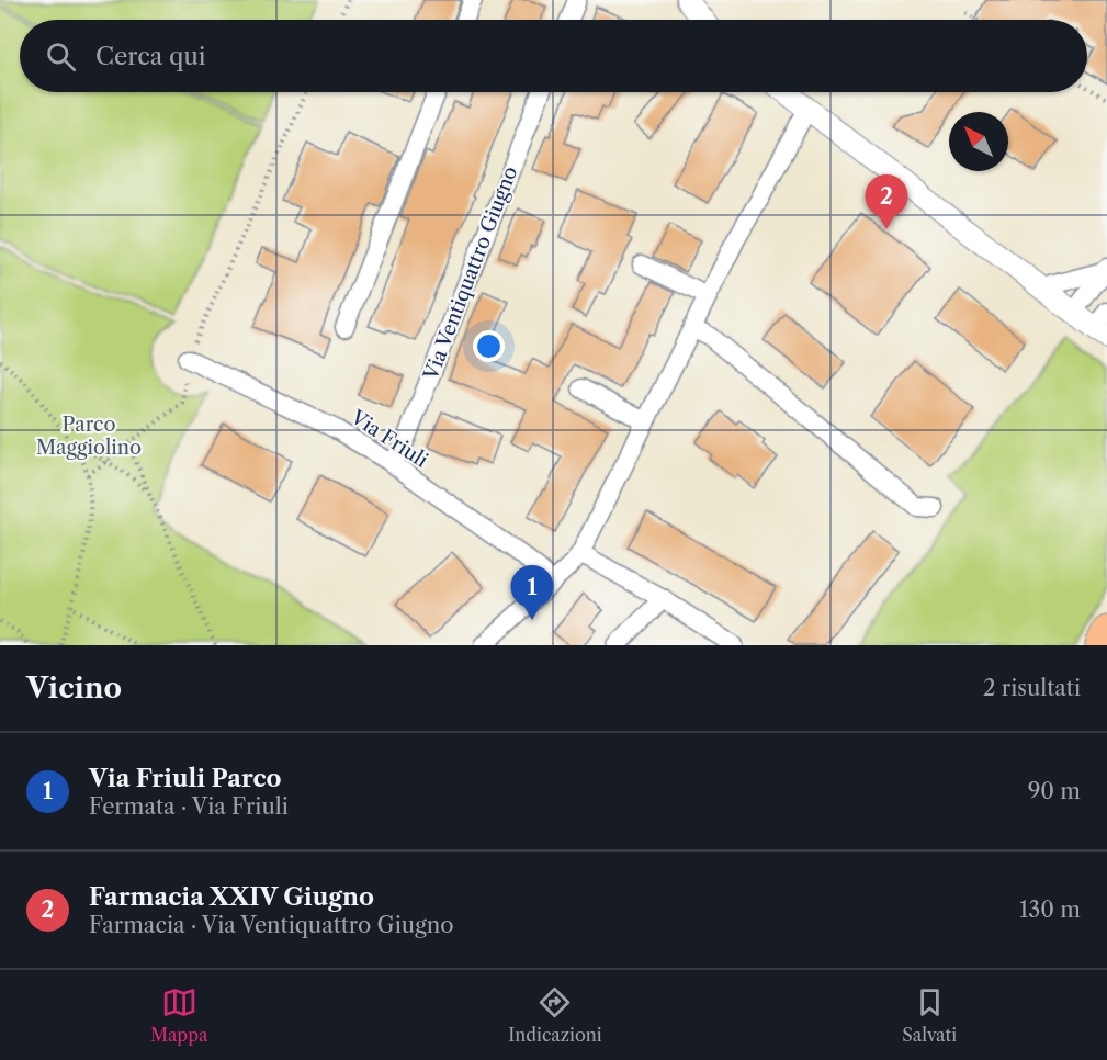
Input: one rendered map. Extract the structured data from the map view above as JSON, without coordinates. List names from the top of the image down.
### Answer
{
  "streets": {
    "street": ["Via Ventiquattro Giugno", "Via Friuli"]
  },
  "crossings": [
    ["Via Ventiquattro Giugno", "Via Friuli"]
  ],
  "parks": ["Parco Maggiolino"],
  "north": "top left",
  "page": {
    "search": "Cerca qui",
    "pins": ["2", "1"],
    "heading": ["Vicino", "2 risultati"],
    "list": [
      {
        "mark": "1",
        "name": "Via Friuli Parco",
        "note": "Fermata · Via Friuli",
        "value": "90 m"
      },
      {
        "mark": "2",
        "name": "Farmacia XXIV Giugno",
        "note": "Farmacia · Via Ventiquattro Giugno",
        "value": "130 m"
      }
    ],
    "nav": ["Mappa", "Indicazioni", "Salvati"]
  }
}
